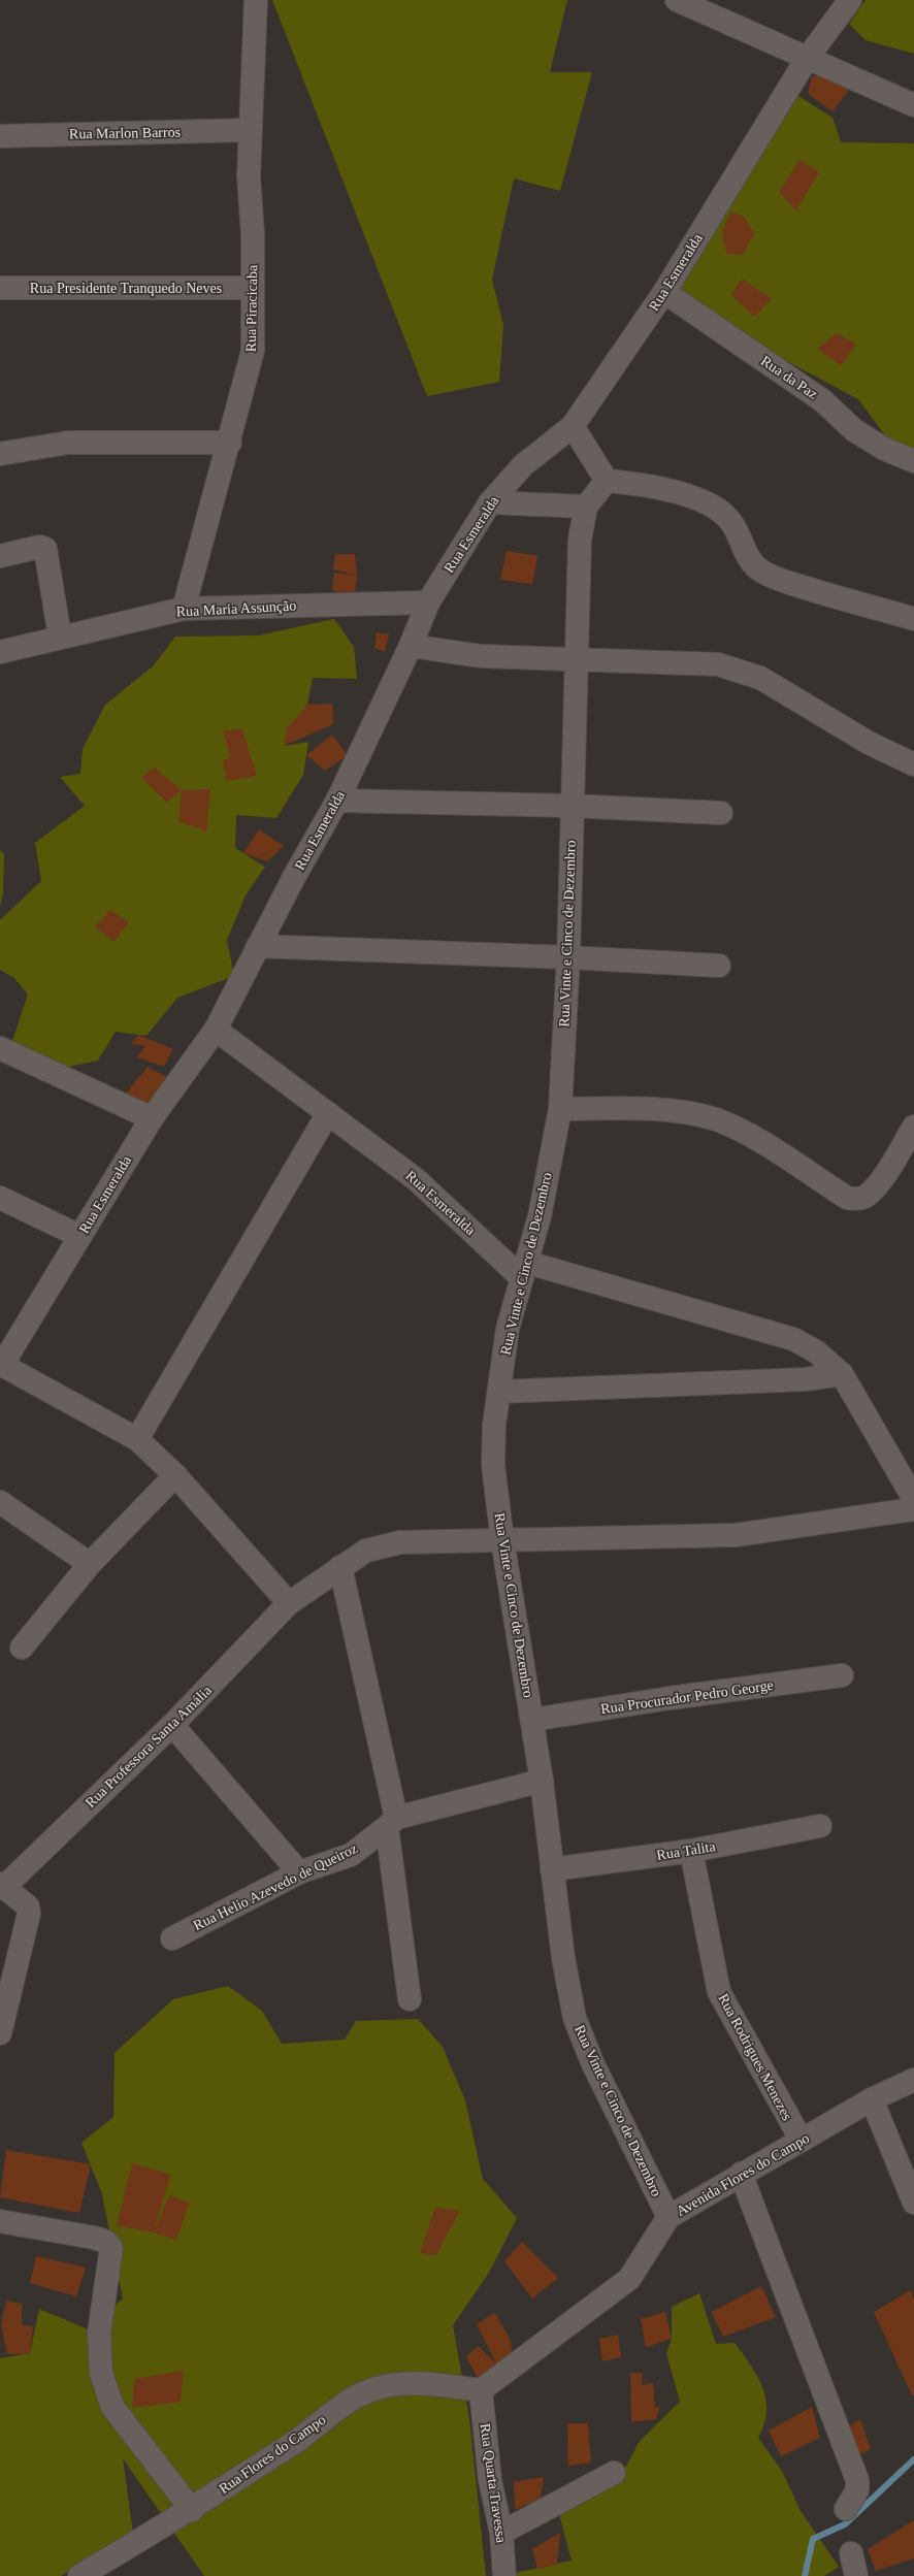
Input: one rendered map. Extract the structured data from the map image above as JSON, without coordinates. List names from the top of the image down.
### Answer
{
  "streets": {
    "street": [
      "Rua Marlon Barros",
      "Rua Esmeralda",
      "Rua Presidente Tranquedo Neves",
      "Rua Piracicaba",
      "Rua da Paz",
      "Rua Maria Assunção",
      "Rua Vinte e Cinco de Dezembro",
      "Rua Procurador Pedro George",
      "Rua Professora Santa Amália",
      "Rua Talita",
      "Rua Helio Azevedo de Queiroz",
      "Rua Rodrigues Menezes",
      "Avenida Flores do Campo",
      "Rua Flores do Campo",
      "Rua Quarta Travessa"
    ]
  },
  "crossings": [
    ["Rua Marlon Barros", "Rua Piracicaba"],
    ["Rua Esmeralda", "Rua da Paz"],
    ["Rua Esmeralda", "Rua Maria Assunção"],
    ["Rua Esmeralda", "Rua Vinte e Cinco de Dezembro"],
    ["Rua Presidente Tranquedo Neves", "Rua Piracicaba"],
    ["Rua Piracicaba", "Rua Maria Assunção"],
    ["Rua Vinte e Cinco de Dezembro", "Rua Procurador Pedro George"],
    ["Rua Vinte e Cinco de Dezembro", "Rua Professora Santa Amália"],
    ["Rua Vinte e Cinco de Dezembro", "Rua Talita"],
    ["Rua Vinte e Cinco de Dezembro", "Avenida Flores do Campo"],
    ["Rua Talita", "Rua Rodrigues Menezes"],
    ["Rua Rodrigues Menezes", "Avenida Flores do Campo"],
    ["Avenida Flores do Campo", "Rua Flores do Campo"],
    ["Avenida Flores do Campo", "Rua Quarta Travessa"],
    ["Rua Flores do Campo", "Rua Quarta Travessa"]
  ]
}
